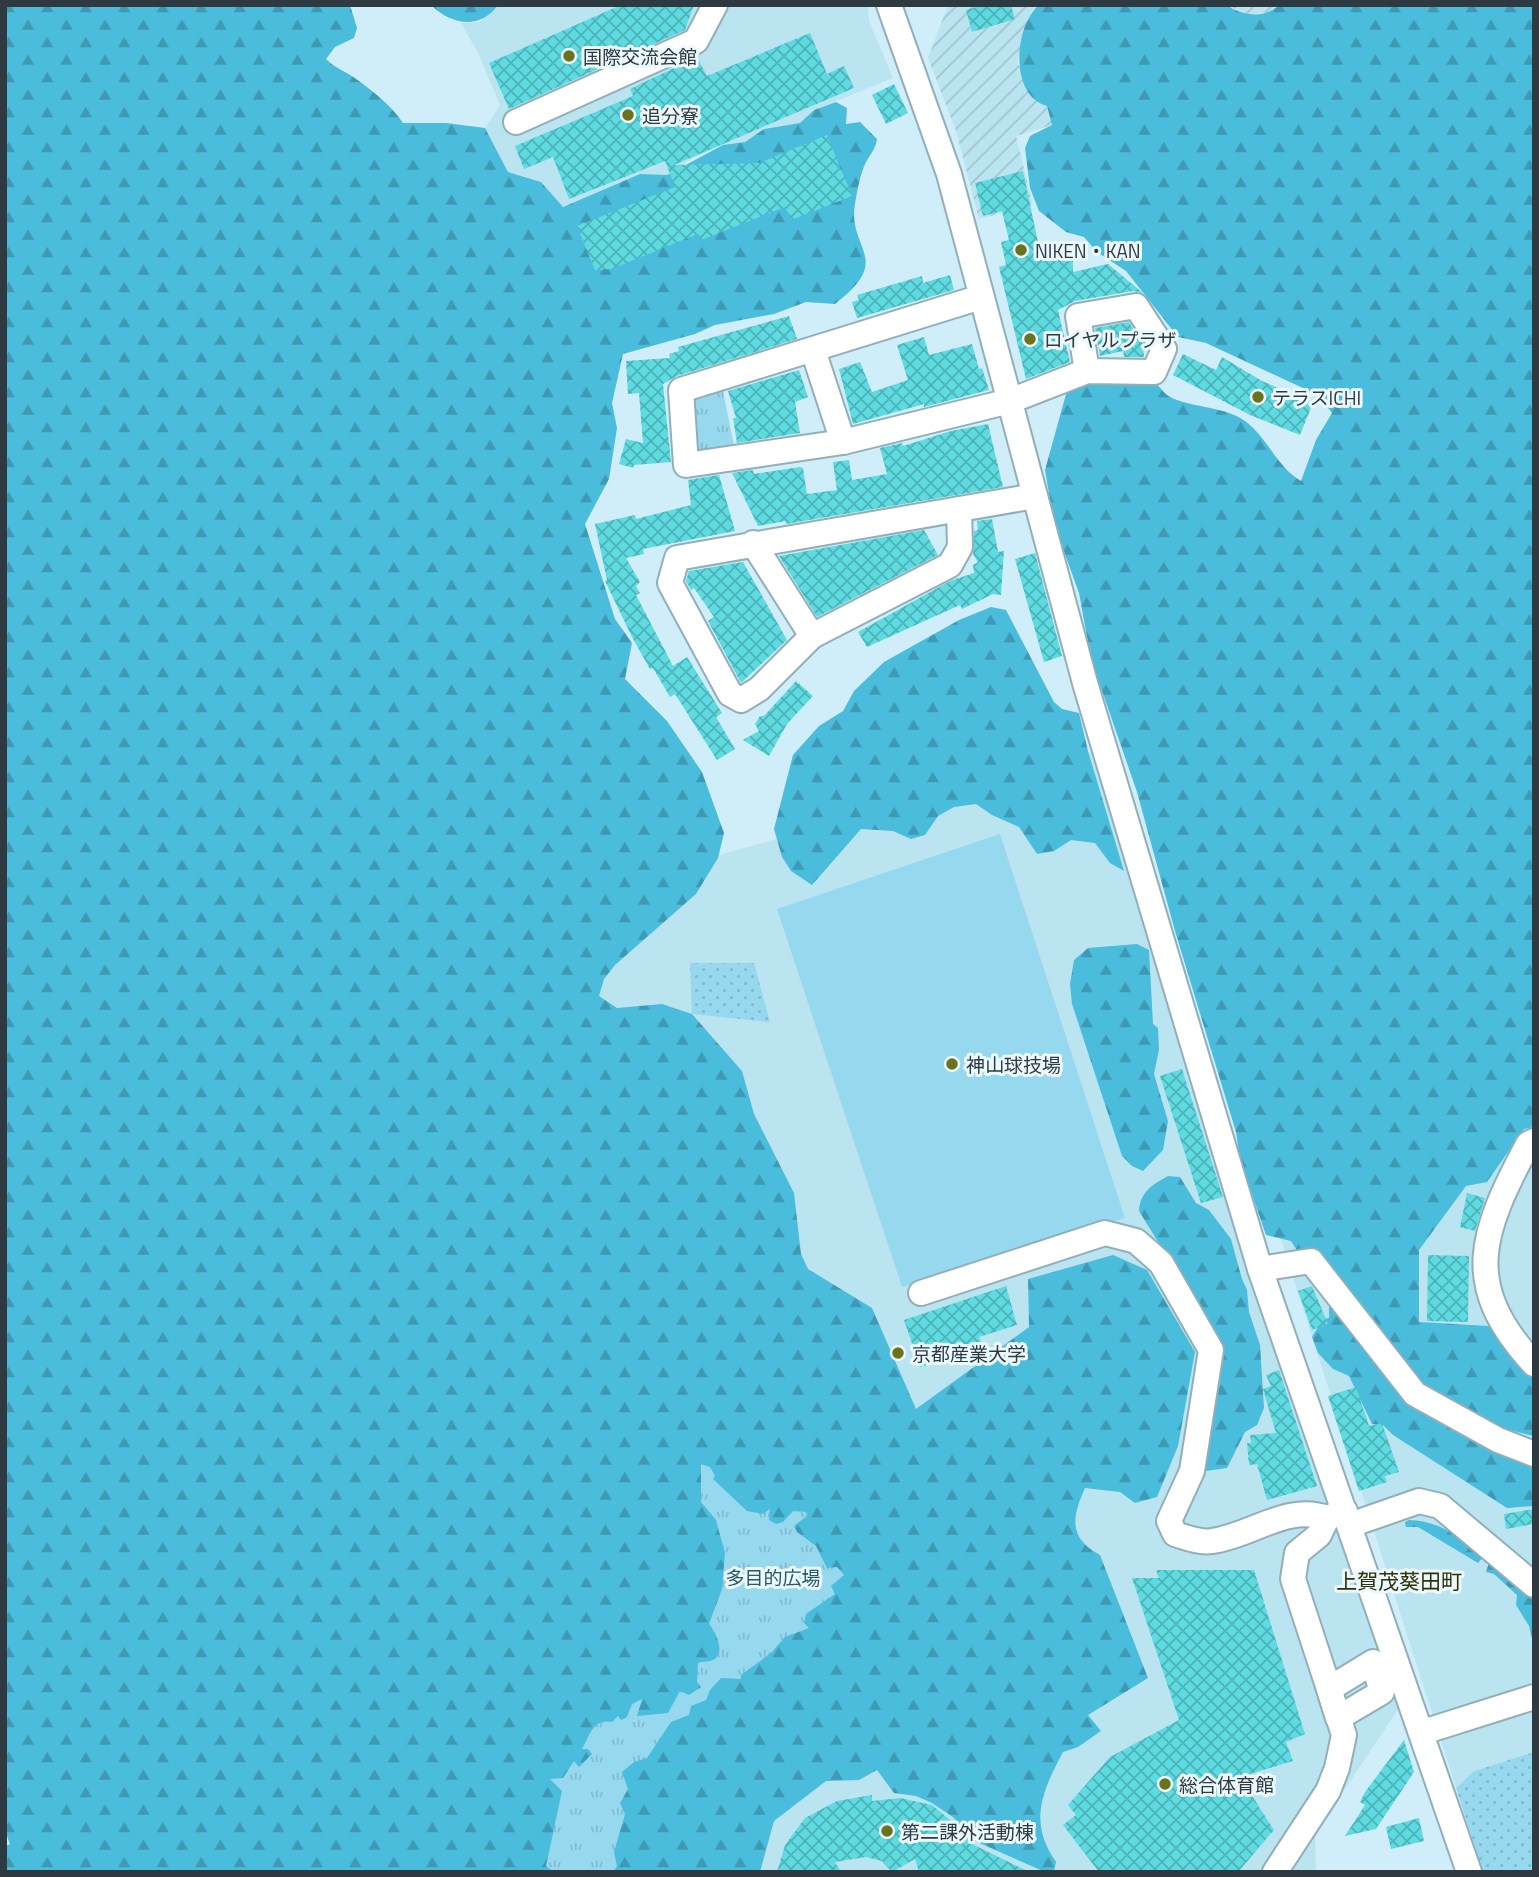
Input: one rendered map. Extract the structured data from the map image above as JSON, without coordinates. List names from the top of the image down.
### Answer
{
  "districts": ["上賀茂葵田町"],
  "parks": ["多目的広場"],
  "places": [
    "国際交流会館",
    "追分寮",
    "NIKEN・KAN",
    "ロイヤルプラザ",
    "テラスICHI",
    "神山球技場",
    "京都産業大学",
    "総合体育館",
    "第二課外活動棟"
  ]
}
